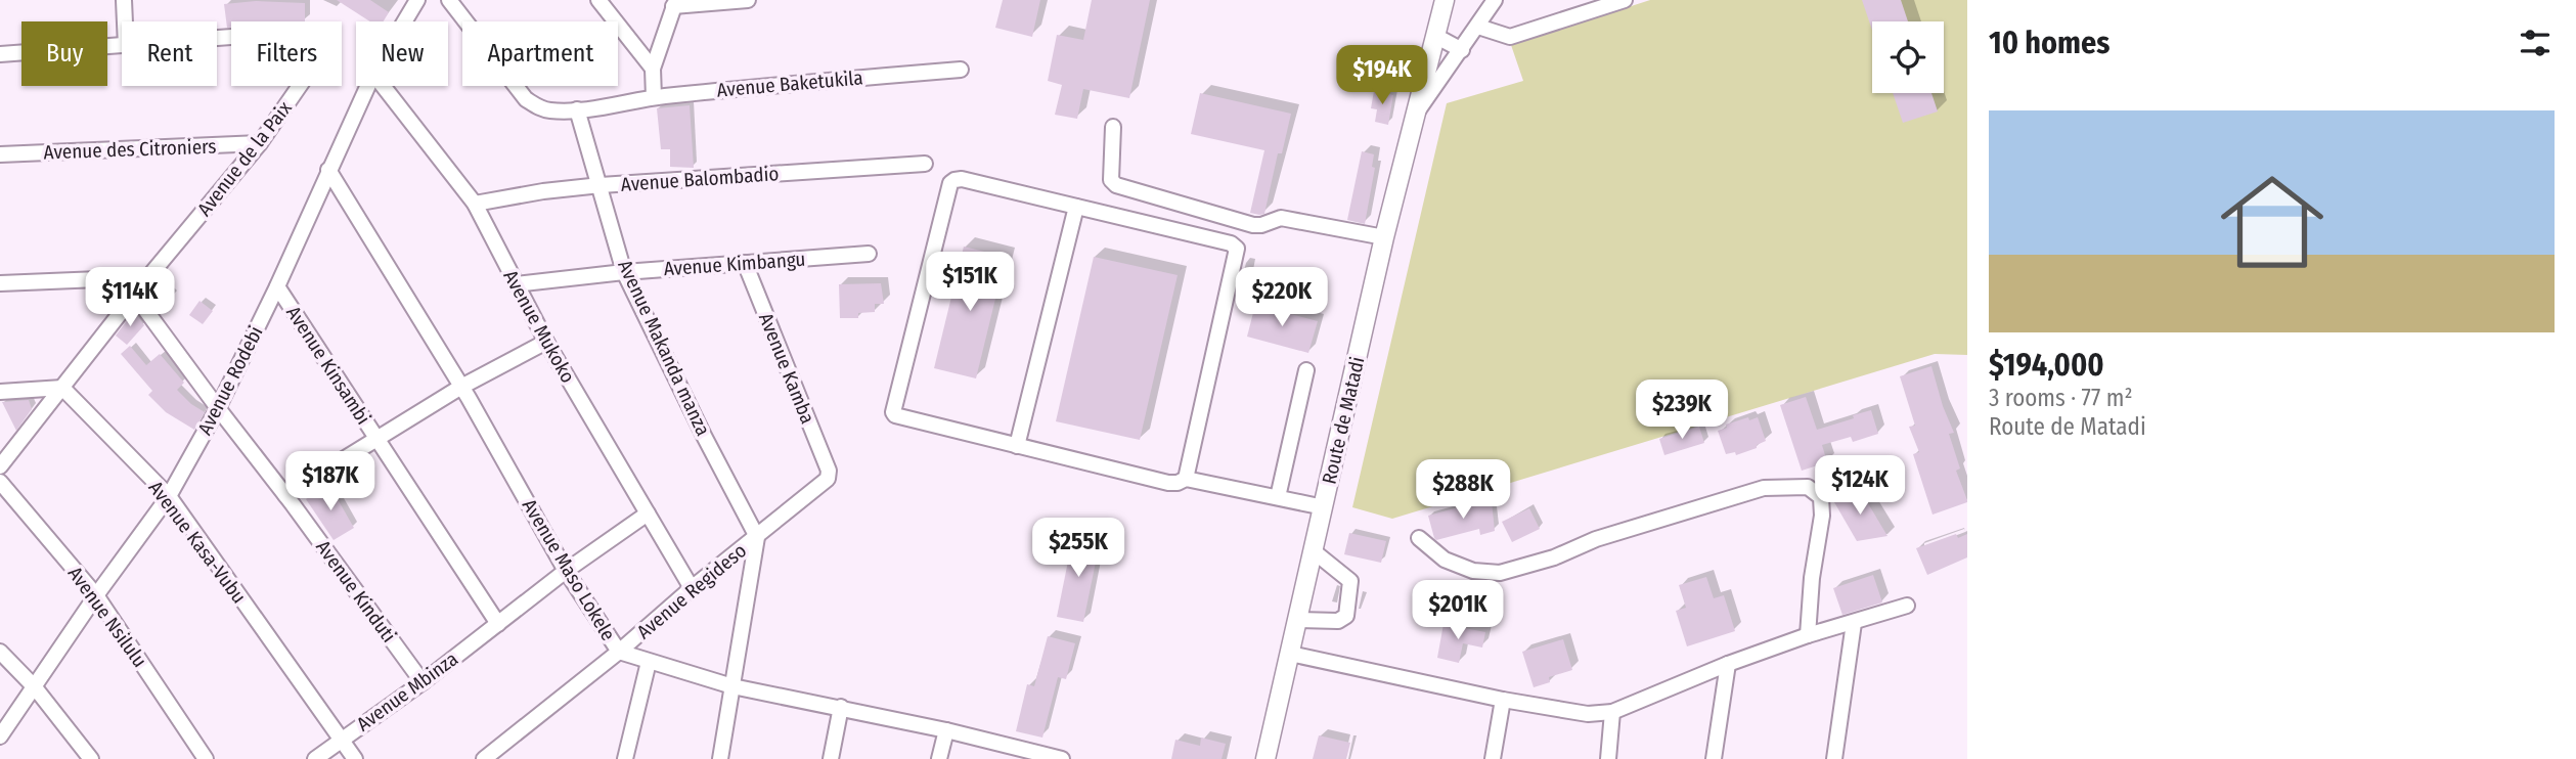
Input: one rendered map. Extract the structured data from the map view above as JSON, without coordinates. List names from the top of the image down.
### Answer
{
  "streets": {
    "main road": ["Route de Matadi"],
    "street": [
      "Avenue Baketukila",
      "Avenue des Citroniers",
      "Avenue de la Paix",
      "Avenue Balombadio",
      "Avenue Kimbangu",
      "Avenue Mukoko",
      "Avenue Makanda manza",
      "Avenue Kinsambi",
      "Avenue Kamba",
      "Avenue Rodebi",
      "Avenue Kasa-Vubu",
      "Avenue Maso Lokele",
      "Avenue Kinduti",
      "Avenue Regideso",
      "Avenue Nsilulu",
      "Avenue Mbinza"
    ]
  },
  "crossings": [
    ["Avenue Baketukila", "Avenue Makanda manza"],
    ["Avenue des Citroniers", "Avenue de la Paix"],
    ["Avenue de la Paix", "Avenue Kasa-Vubu"],
    ["Avenue de la Paix", "Avenue Kinduti"],
    ["Avenue Balombadio", "Avenue Mukoko"],
    ["Avenue Balombadio", "Avenue Makanda manza"],
    ["Avenue Kimbangu", "Avenue Mukoko"],
    ["Avenue Kimbangu", "Avenue Makanda manza"],
    ["Avenue Kimbangu", "Avenue Kamba"],
    ["Avenue Mukoko", "Avenue Regideso"],
    ["Avenue Mukoko", "Avenue Mbinza"],
    ["Avenue Makanda manza", "Avenue Regideso"],
    ["Avenue Kinsambi", "Avenue Rodebi"],
    ["Avenue Kinsambi", "Avenue Mbinza"],
    ["Avenue Kamba", "Avenue Regideso"],
    ["Avenue Rodebi", "Avenue Kasa-Vubu"],
    ["Avenue Rodebi", "Avenue Maso Lokele"],
    ["Avenue Rodebi", "Avenue Kinduti"],
    ["Avenue Rodebi", "Avenue Nsilulu"],
    ["Avenue Kasa-Vubu", "Avenue Mbinza"],
    ["Avenue Maso Lokele", "Avenue Regideso"],
    ["Avenue Maso Lokele", "Avenue Mbinza"],
    ["Avenue Kinduti", "Avenue Mbinza"]
  ],
  "page": {
    "heading": "10 homes",
    "chip": [
      "Buy",
      "Rent",
      "Filters",
      "New",
      "Apartment"
    ],
    "price": [
      "$194K",
      "$151K",
      "$114K",
      "$220K",
      "$239K",
      "$187K",
      "$124K",
      "$288K",
      "$255K",
      "$201K"
    ],
    "list": [
      {
        "name": "$194,000",
        "note": "3 rooms · 77 m² · Route de Matadi"
      }
    ]
  }
}
